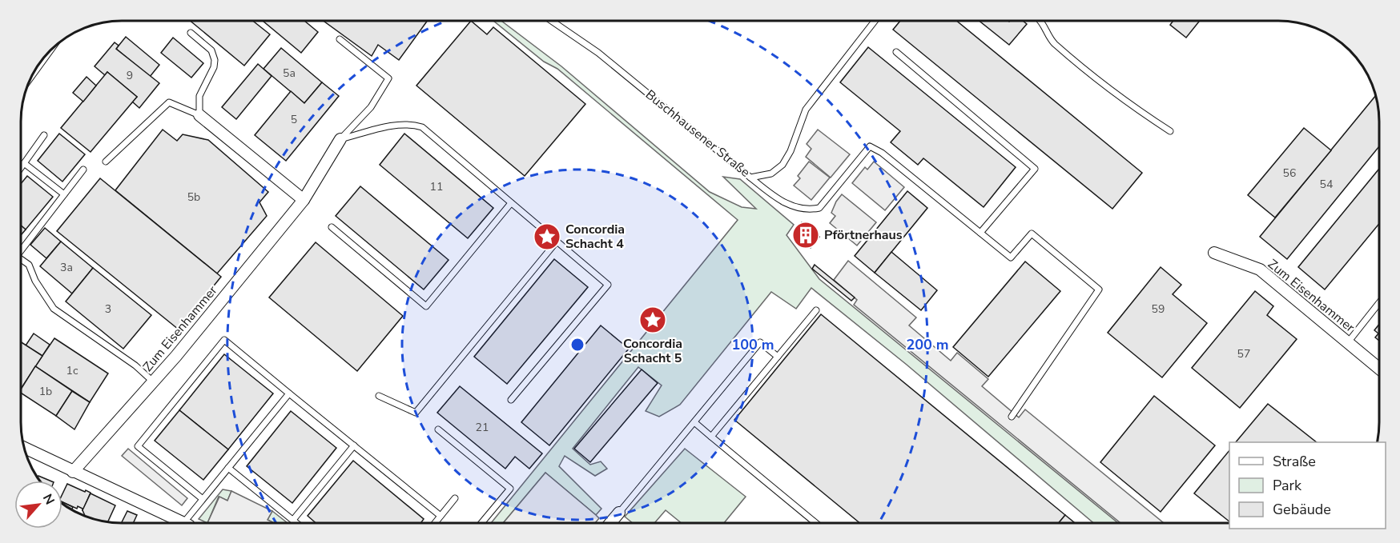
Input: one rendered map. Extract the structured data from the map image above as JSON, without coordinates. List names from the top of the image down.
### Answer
{
  "streets": {
    "street": ["Zum Eisenhammer"],
    "lane": ["Buschhausener Straße"]
  },
  "places": {
    "building": ["Pförtnerhaus"],
    "place": ["Concordia Schacht 4", "Concordia Schacht 5"]
  },
  "house_numbers": [
    "5a",
    "9",
    "5",
    "56",
    "54",
    "11",
    "5b",
    "3a",
    "3",
    "59",
    "57",
    "1c",
    "1b",
    "21"
  ],
  "legend": ["Straße", "Park", "Gebäude"],
  "north": "top right",
  "rings": ["100 m", "200 m"]
}
